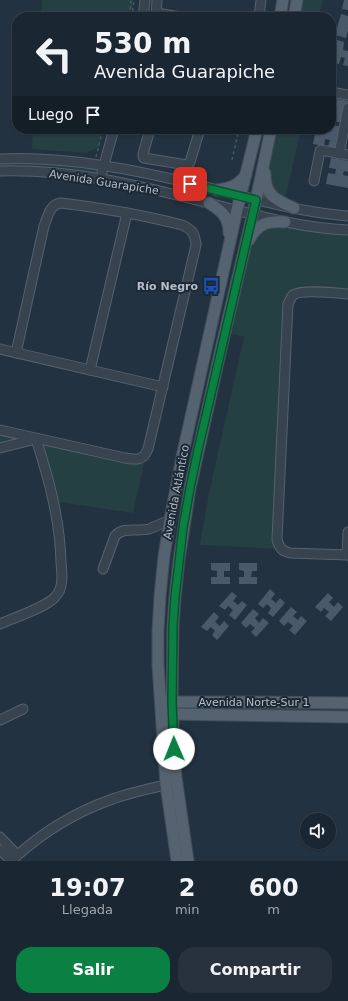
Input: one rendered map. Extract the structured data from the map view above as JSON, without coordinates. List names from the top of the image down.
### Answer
{
  "streets": {
    "main road": ["Avenida Atlántico", "Avenida Norte-Sur 1"],
    "street": ["Avenida Guarapiche"]
  },
  "crossings": [
    ["Avenida Guarapiche", "Avenida Atlántico"],
    ["Avenida Atlántico", "Avenida Norte-Sur 1"]
  ],
  "places": {
    "bus stop": ["Río Negro"]
  },
  "page": {
    "turn": ["530 m", "Avenida Guarapiche"],
    "then": "Luego",
    "eta": [
      "19:07",
      "Llegada",
      "2",
      "min",
      "600",
      "m"
    ],
    "buttons": ["Salir", "Compartir"]
  }
}
